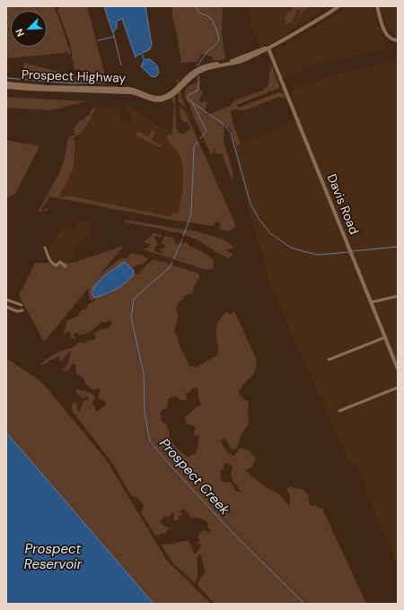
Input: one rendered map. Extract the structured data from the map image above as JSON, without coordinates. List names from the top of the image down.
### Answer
{
  "streets": {
    "main road": ["Prospect Highway", "Davis Road"]
  },
  "water": ["Prospect Creek", "Prospect Reservoir"],
  "north": "bottom left"
}
